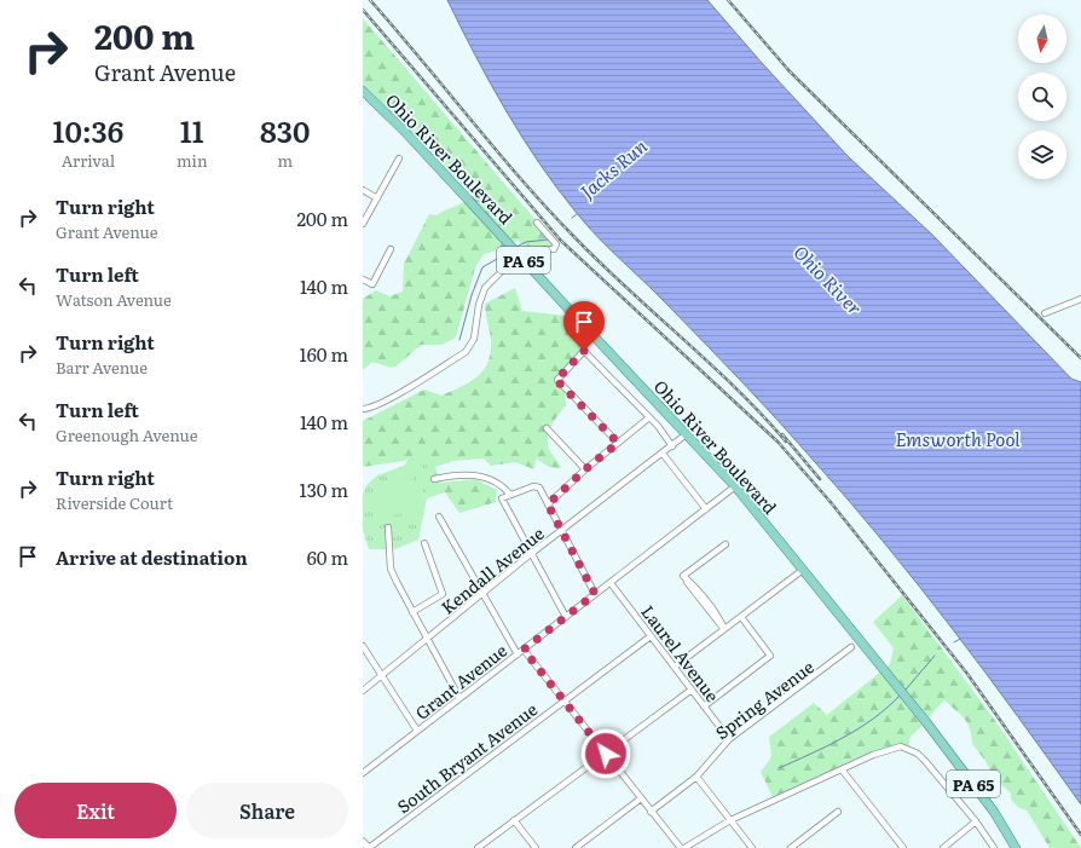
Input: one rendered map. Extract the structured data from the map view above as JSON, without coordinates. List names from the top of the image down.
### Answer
{
  "streets": {
    "highway": ["Ohio River Boulevard", "PA 65"],
    "street": [
      "Kendall Avenue",
      "Laurel Avenue",
      "Grant Avenue",
      "Spring Avenue",
      "South Bryant Avenue"
    ]
  },
  "crossings": [
    ["Ohio River Boulevard", "Kendall Avenue"],
    ["Ohio River Boulevard", "Grant Avenue"],
    ["Laurel Avenue", "Grant Avenue"],
    ["Laurel Avenue", "Spring Avenue"],
    ["Laurel Avenue", "South Bryant Avenue"]
  ],
  "water": ["Jacks Run", "Ohio River", "Emsworth Pool"],
  "north": "bottom",
  "page": {
    "turn": ["200 m", "Grant Avenue"],
    "eta": [
      "10:36",
      "Arrival",
      "11",
      "min",
      "830",
      "m"
    ],
    "list": [
      {
        "name": "Turn right",
        "note": "Grant Avenue",
        "value": "200 m"
      },
      {
        "name": "Turn left",
        "note": "Watson Avenue",
        "value": "140 m"
      },
      {
        "name": "Turn right",
        "note": "Barr Avenue",
        "value": "160 m"
      },
      {
        "name": "Turn left",
        "note": "Greenough Avenue",
        "value": "140 m"
      },
      {
        "name": "Turn right",
        "note": "Riverside Court",
        "value": "130 m"
      },
      {
        "name": "Arrive at destination",
        "value": "60 m"
      }
    ],
    "buttons": ["Exit", "Share"]
  }
}
